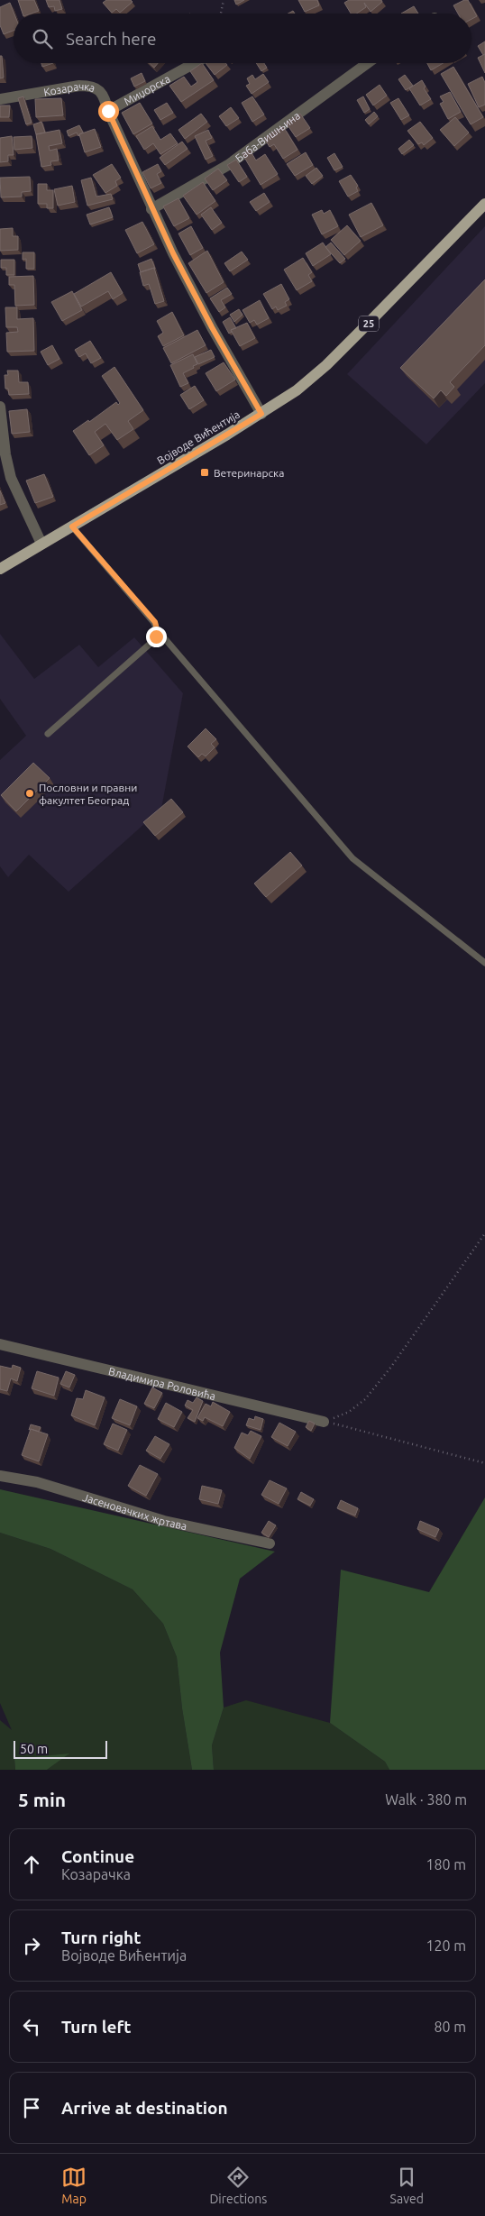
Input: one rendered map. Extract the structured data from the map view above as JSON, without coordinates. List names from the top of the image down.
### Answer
{
  "streets": {
    "main road": ["25", "Војводе Вићентија"],
    "street": [
      "Миџорска",
      "Козарачка",
      "Баба-Вишњина",
      "Владимира Роловића",
      "Јасеновачких жртава"
    ]
  },
  "crossings": [
    ["Миџорска", "Козарачка"],
    ["Козарачка", "Баба-Вишњина"],
    ["Козарачка", "Војводе Вићентија"]
  ],
  "places": {
    "transit": ["Ветеринарска"],
    "other": ["Пословни и правни факултет Београд"]
  },
  "scale_bar": "50 m",
  "page": {
    "search": "Search here",
    "scale": "50 m",
    "heading": ["5 min", "Walk · 380 m"],
    "list": [
      ["Continue", "Козарачка", "180 m"],
      ["Turn right", "Војводе Вићентија", "120 m"],
      ["Turn left", "80 m"],
      "Arrive at destination"
    ],
    "nav": ["Map", "Directions", "Saved"]
  }
}
